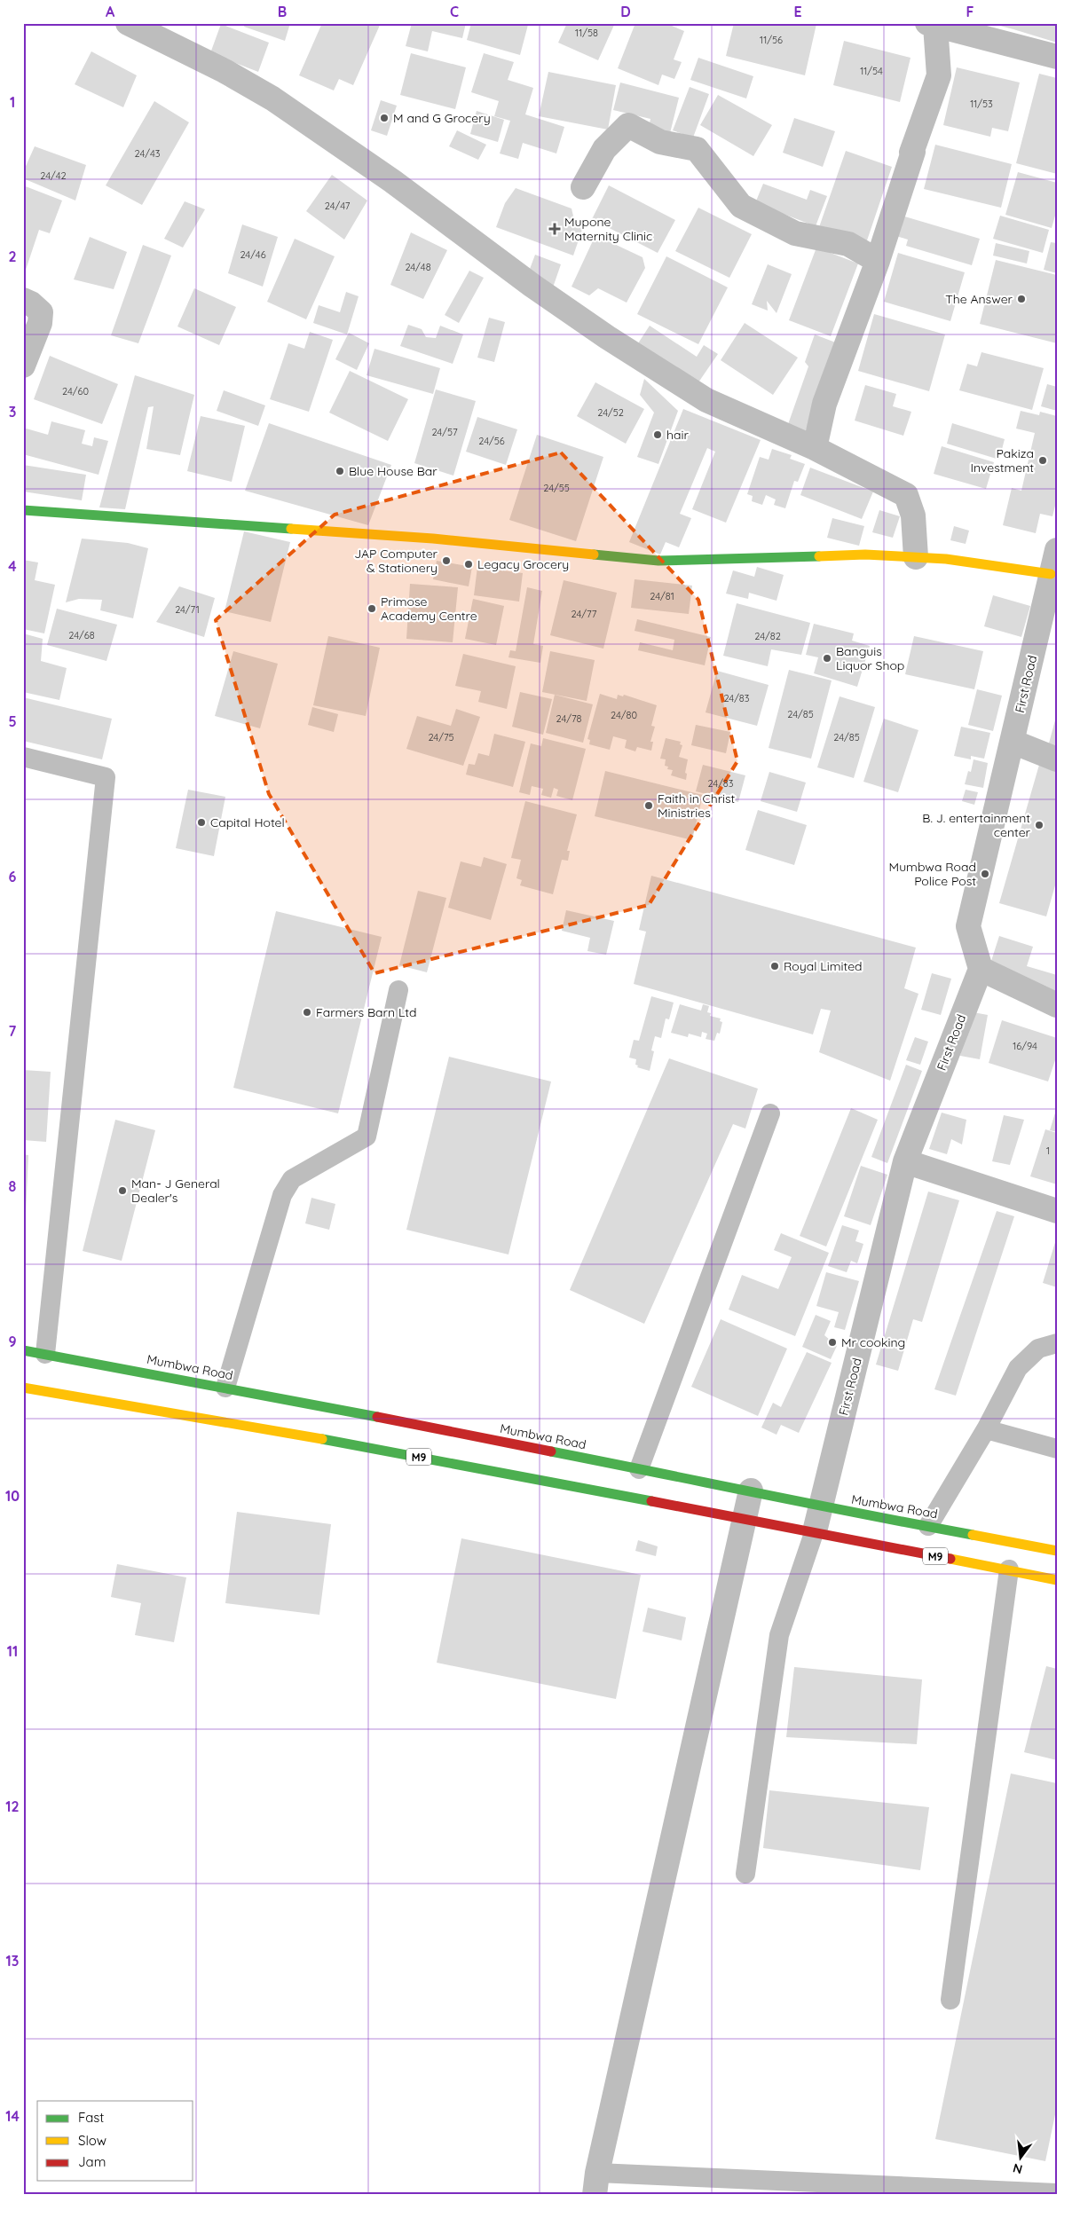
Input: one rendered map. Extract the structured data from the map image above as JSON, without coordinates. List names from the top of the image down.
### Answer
{
  "streets": {
    "main road": ["Mumbwa Road", "M9"],
    "street": ["First Road"]
  },
  "crossings": [
    ["First Road", "Mumbwa Road"],
    ["First Road", "M9"]
  ],
  "places": {
    "other": [
      "M and G Grocery",
      "The Answer",
      "hair",
      "Pakiza Investment",
      "Blue House Bar",
      "JAP Computer & Stationery",
      "Legacy Grocery",
      "Primose Academy Centre",
      "Banguis Liquor Shop",
      "Faith in Christ Ministries",
      "Capital Hotel",
      "B. J. entertainment center",
      "Mumbwa Road Police Post",
      "Royal Limited",
      "Farmers Barn Ltd",
      "Man- J General Dealer's",
      "Mr cooking"
    ],
    "health": ["Mupone Maternity Clinic"]
  },
  "house_numbers": [
    "11/58",
    "11/56",
    "11/54",
    "11/53",
    "24/43",
    "24/42",
    "24/47",
    "24/46",
    "24/48",
    "24/60",
    "24/52",
    "24/57",
    "24/56",
    "24/55",
    "24/81",
    "24/71",
    "24/77",
    "24/68",
    "24/82",
    "24/83",
    "24/85",
    "24/80",
    "24/78",
    "24/75",
    "24/85",
    "24/83",
    "16/94",
    "1"
  ],
  "legend": ["Fast", "Slow", "Jam"],
  "north": "bottom",
  "grid": {
    "columns": [
      "A",
      "B",
      "C",
      "D",
      "E",
      "F"
    ],
    "rows": [
      "1",
      "2",
      "3",
      "4",
      "5",
      "6",
      "7",
      "8",
      "9",
      "10",
      "11",
      "12",
      "13",
      "14"
    ]
  }
}
